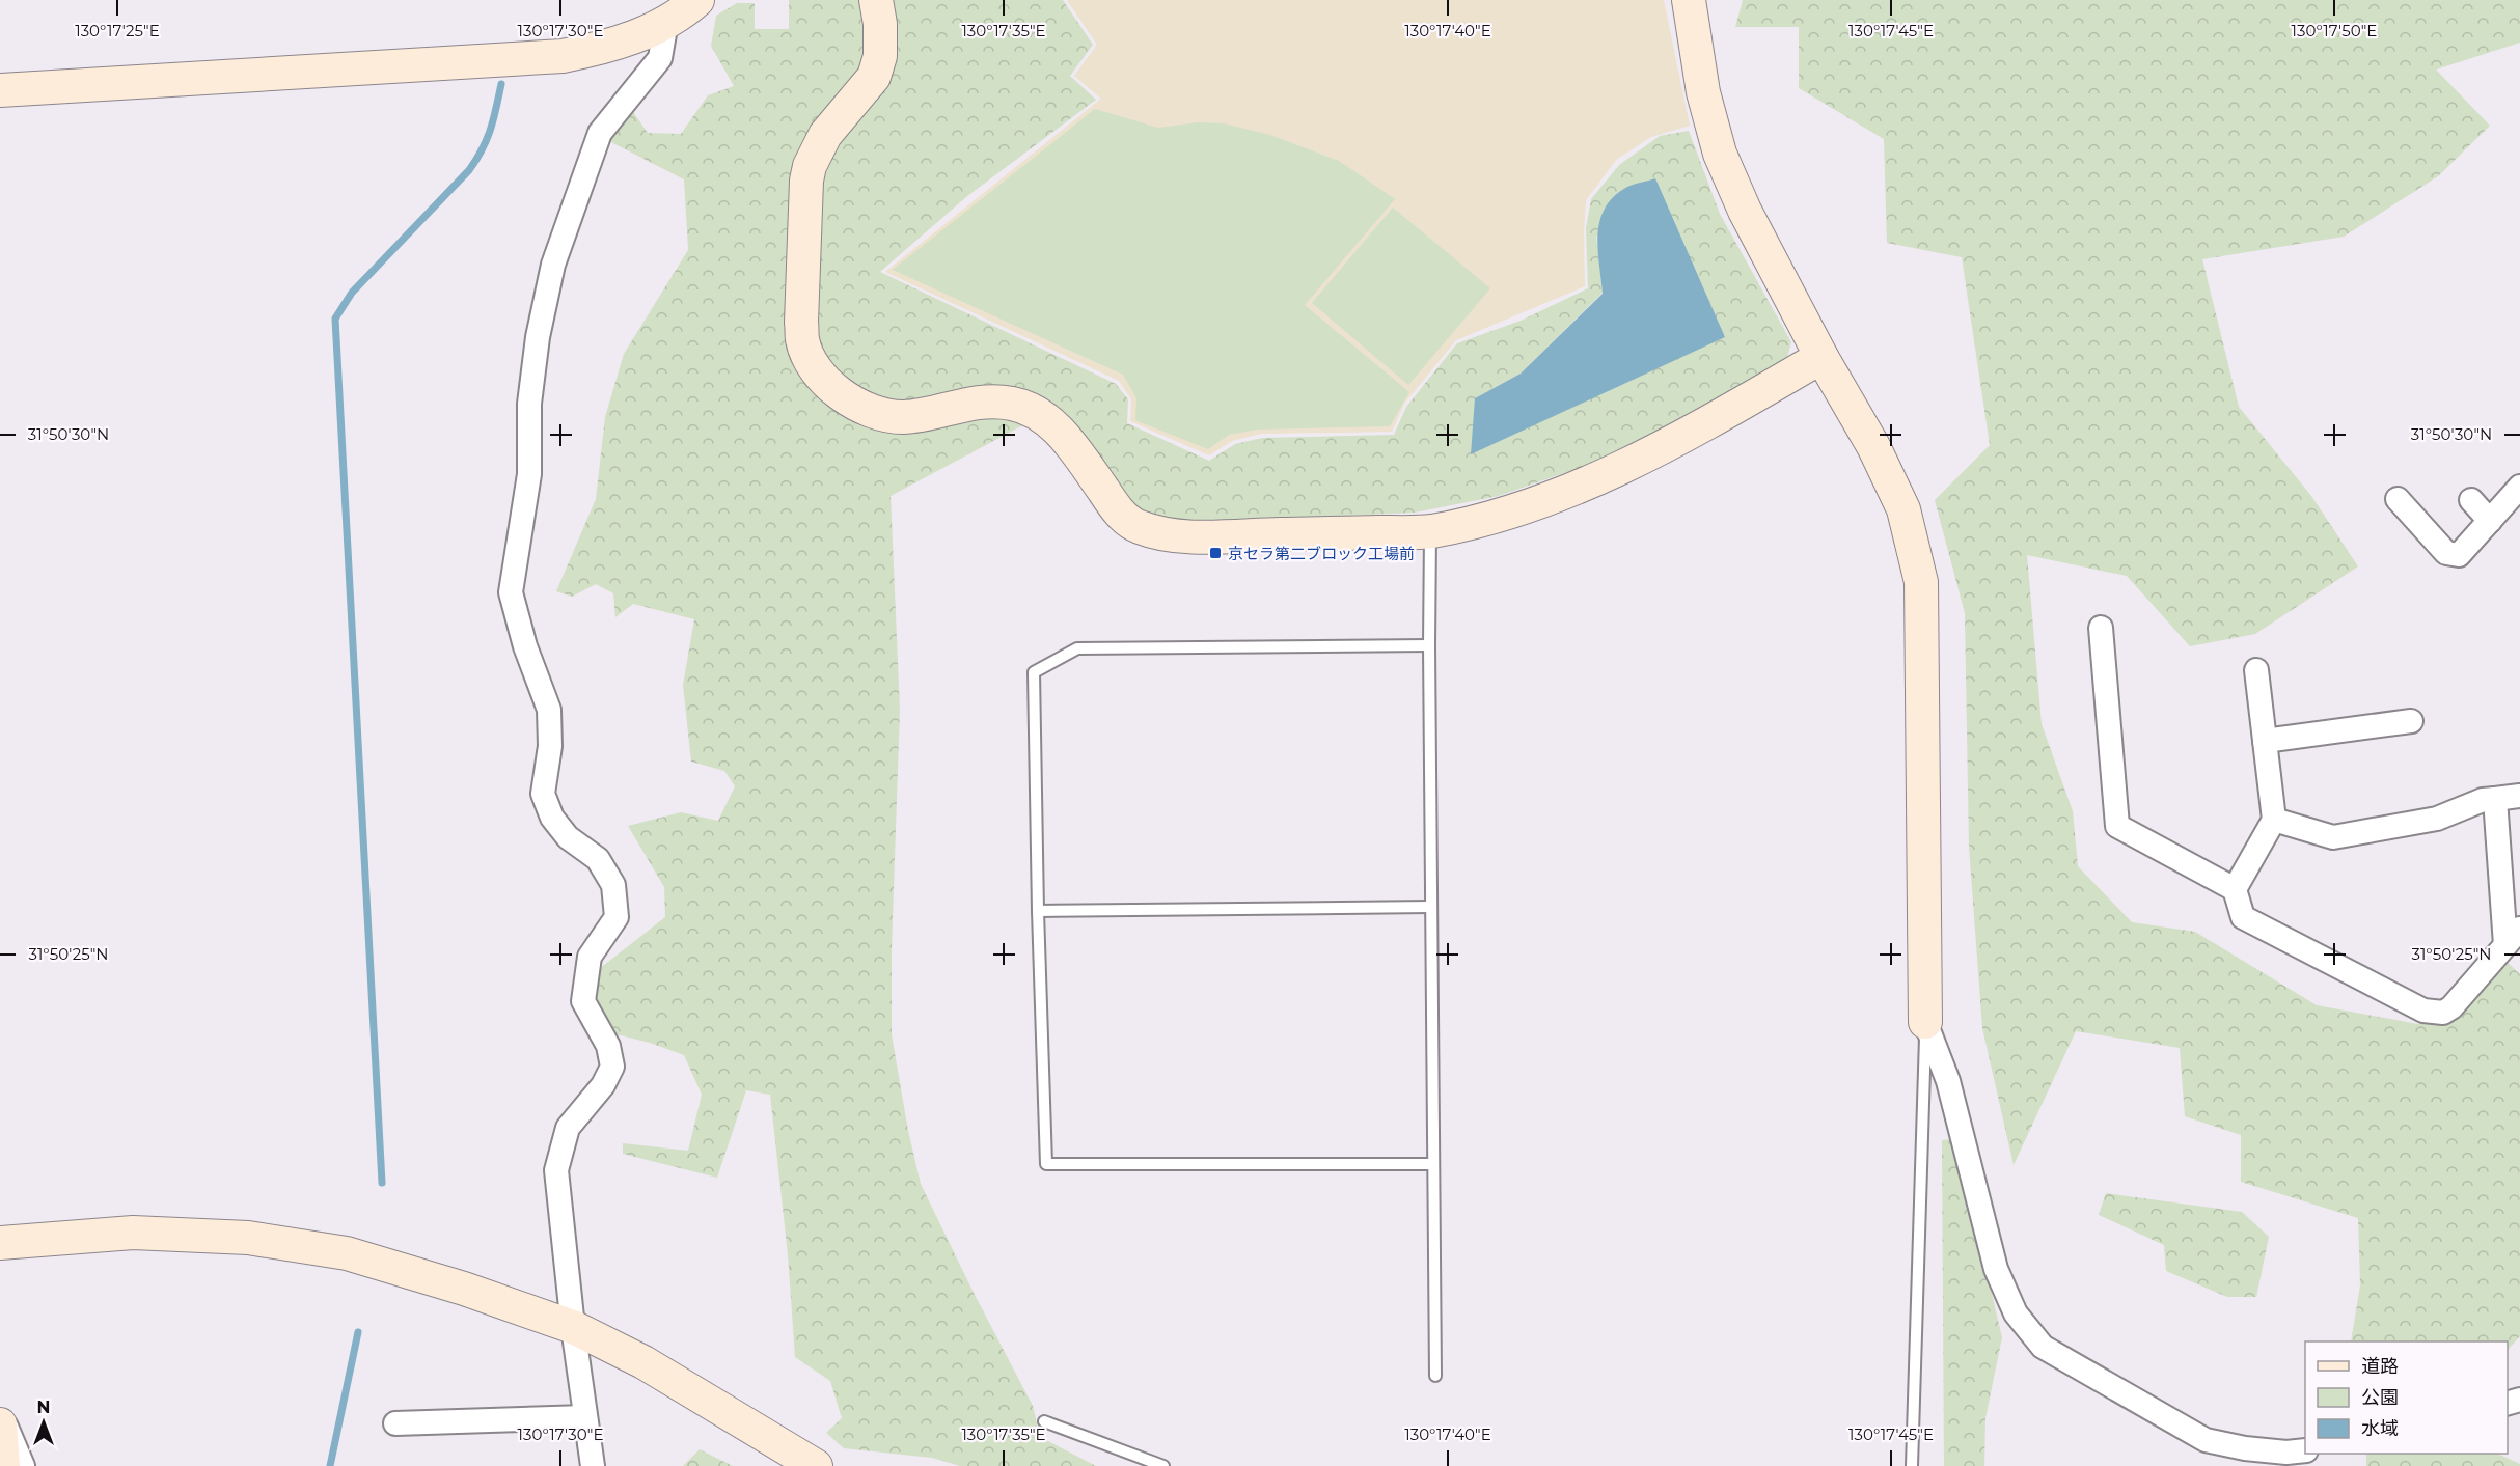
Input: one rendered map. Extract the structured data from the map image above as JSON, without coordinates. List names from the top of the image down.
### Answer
{
  "places": {
    "transit": ["京セラ第二ブロック工場前"]
  },
  "legend": ["道路", "公園", "水域"],
  "north": "top",
  "coordinates": [
    "130°17'25\"E",
    "130°17'30\"E",
    "130°17'35\"E",
    "130°17'40\"E",
    "130°17'45\"E",
    "130°17'50\"E",
    "31°50'30\"N",
    "31°50'25\"N"
  ]
}
